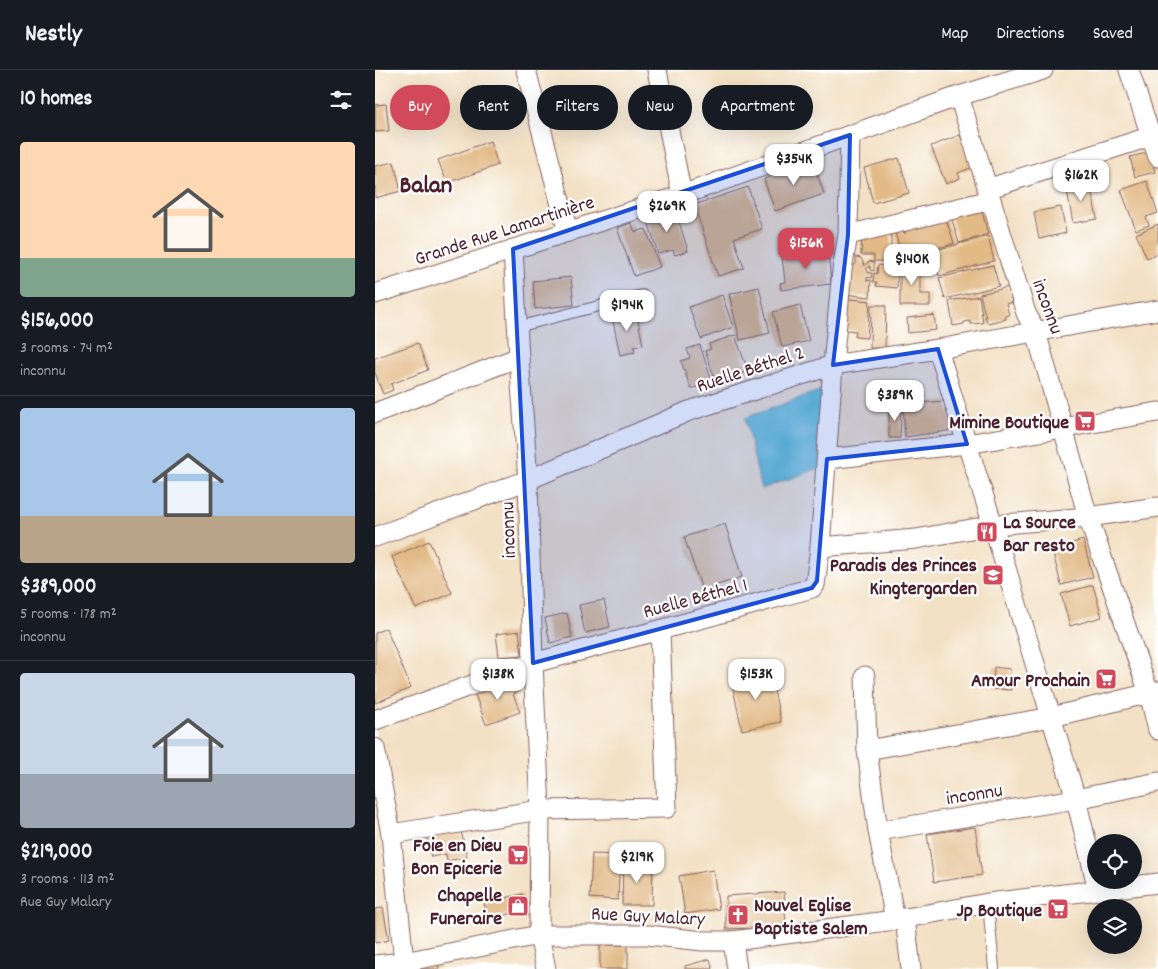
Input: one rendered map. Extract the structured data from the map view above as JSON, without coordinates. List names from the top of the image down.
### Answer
{
  "streets": {
    "street": [
      "Grande Rue Lamartinière",
      "inconnu",
      "Ruelle Béthel 2",
      "Ruelle Béthel 1",
      "Rue Guy Malary"
    ]
  },
  "crossings": [
    ["Grande Rue Lamartinière", "inconnu"],
    ["inconnu", "Ruelle Béthel 2"],
    ["inconnu", "Ruelle Béthel 1"],
    ["inconnu", "Rue Guy Malary"],
    ["Ruelle Béthel 2", "Ruelle Béthel 1"]
  ],
  "districts": ["Balan"],
  "places": {
    "supermarket": [
      "Mimine Boutique",
      "Amour Prochain",
      "Foie en Dieu Bon Epicerie",
      "Jp Boutique"
    ],
    "restaurant": ["La Source Bar resto"],
    "school or university": ["Paradis des Princes Kingtergarden"],
    "shop": ["Chapelle Funeraire"],
    "church": ["Nouvel Eglise Baptiste Salem"]
  },
  "page": {
    "header": "Nestly",
    "nav": ["Map", "Directions", "Saved"],
    "heading": "10 homes",
    "chip": [
      "Buy",
      "Rent",
      "Filters",
      "New",
      "Apartment"
    ],
    "list": [
      {
        "name": "$156,000",
        "note": "3 rooms · 74 m² · inconnu"
      },
      {
        "name": "$389,000",
        "note": "5 rooms · 178 m² · inconnu"
      },
      {
        "name": "$219,000",
        "note": "3 rooms · 113 m² · Rue Guy Malary"
      }
    ],
    "price": [
      "$354K",
      "$162K",
      "$269K",
      "$156K",
      "$140K",
      "$194K",
      "$389K",
      "$138K",
      "$153K",
      "$219K"
    ]
  }
}
